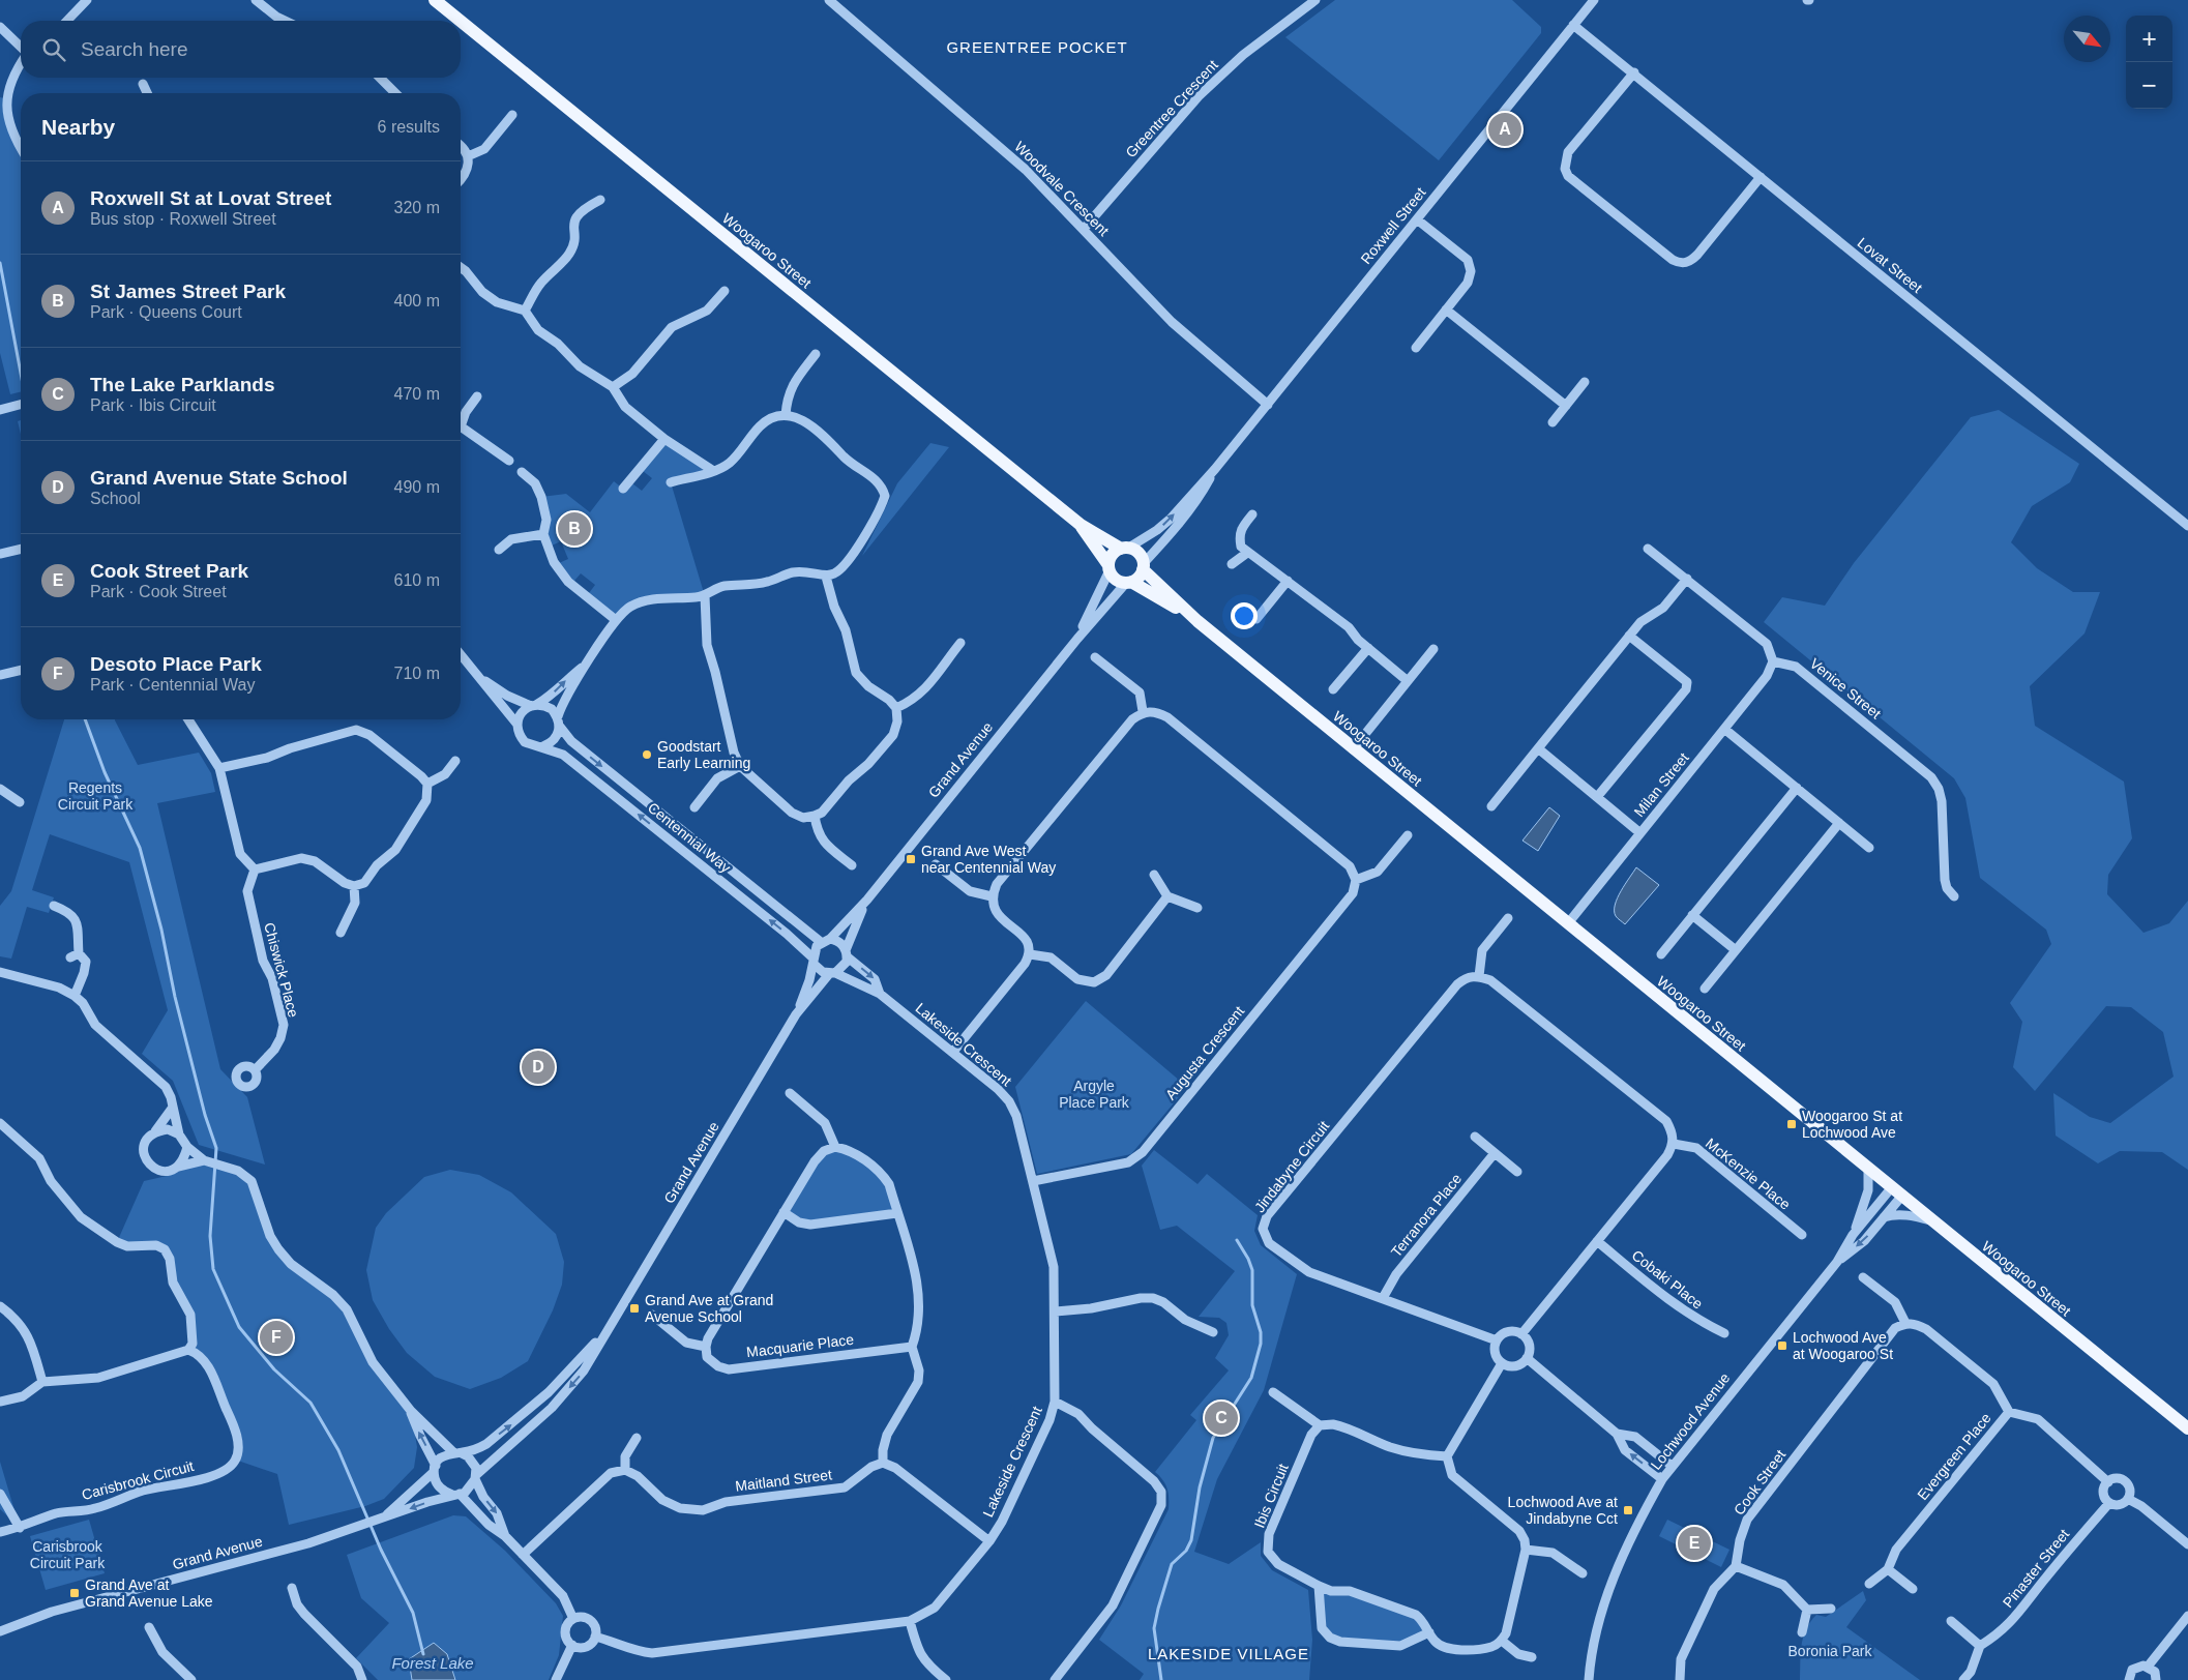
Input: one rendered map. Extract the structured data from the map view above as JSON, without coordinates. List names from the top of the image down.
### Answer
{
  "streets": {
    "main road": ["Woogaroo Street"],
    "street": [
      "Greentree Crescent",
      "Woodvale Crescent",
      "Roxwell Street",
      "Lovat Street",
      "Venice Street",
      "Grand Avenue",
      "Milan Street",
      "Centennial Way",
      "Chiswick Place",
      "Lakeside Crescent",
      "Augusta Crescent",
      "Jindabyne Circuit",
      "McKenzie Place",
      "Terranora Place",
      "Cobaki Place",
      "Macquarie Place",
      "Lochwood Avenue",
      "Evergreen Place",
      "Carisbrook Circuit",
      "Maitland Street",
      "Cook Street",
      "Ibis Circuit",
      "Pinaster Street"
    ]
  },
  "crossings": [
    ["Greentree Crescent", "Woodvale Crescent"],
    ["Woodvale Crescent", "Roxwell Street"],
    ["Roxwell Street", "Woogaroo Street"],
    ["Roxwell Street", "Lovat Street"],
    ["Roxwell Street", "Grand Avenue"],
    ["Woogaroo Street", "Grand Avenue"],
    ["Woogaroo Street", "Milan Street"],
    ["Woogaroo Street", "Lochwood Avenue"],
    ["Venice Street", "Milan Street"],
    ["Grand Avenue", "Centennial Way"],
    ["Grand Avenue", "Lakeside Crescent"],
    ["Centennial Way", "Lakeside Crescent"],
    ["Lakeside Crescent", "Augusta Crescent"],
    ["Jindabyne Circuit", "Terranora Place"],
    ["Evergreen Place", "Pinaster Street"]
  ],
  "districts": ["GREENTREE POCKET", "LAKESIDE VILLAGE"],
  "water": ["Forest Lake"],
  "parks": [
    "Regents Circuit Park",
    "Argyle Place Park",
    "Carisbrook Circuit Park",
    "Boronia Park"
  ],
  "places": {
    "other": ["Goodstart Early Learning"],
    "transit": [
      "Grand Ave West near Centennial Way",
      "Woogaroo St at Lochwood Ave",
      "Grand Ave at Grand Avenue School",
      "Lochwood Ave at Woogaroo St",
      "Lochwood Ave at Jindabyne Cct",
      "Grand Ave at Grand Avenue Lake"
    ]
  },
  "north": "bottom right",
  "page": {
    "map_buttons": ["+", "−"],
    "search": "Search here",
    "heading": ["Nearby", "6 results"],
    "pins": [
      "A",
      "B",
      "D",
      "F",
      "C",
      "E"
    ],
    "list": [
      {
        "mark": "A",
        "name": "Roxwell St at Lovat Street",
        "note": "Bus stop · Roxwell Street",
        "value": "320 m"
      },
      {
        "mark": "B",
        "name": "St James Street Park",
        "note": "Park · Queens Court",
        "value": "400 m"
      },
      {
        "mark": "C",
        "name": "The Lake Parklands",
        "note": "Park · Ibis Circuit",
        "value": "470 m"
      },
      {
        "mark": "D",
        "name": "Grand Avenue State School",
        "note": "School",
        "value": "490 m"
      },
      {
        "mark": "E",
        "name": "Cook Street Park",
        "note": "Park · Cook Street",
        "value": "610 m"
      },
      {
        "mark": "F",
        "name": "Desoto Place Park",
        "note": "Park · Centennial Way",
        "value": "710 m"
      }
    ]
  }
}
